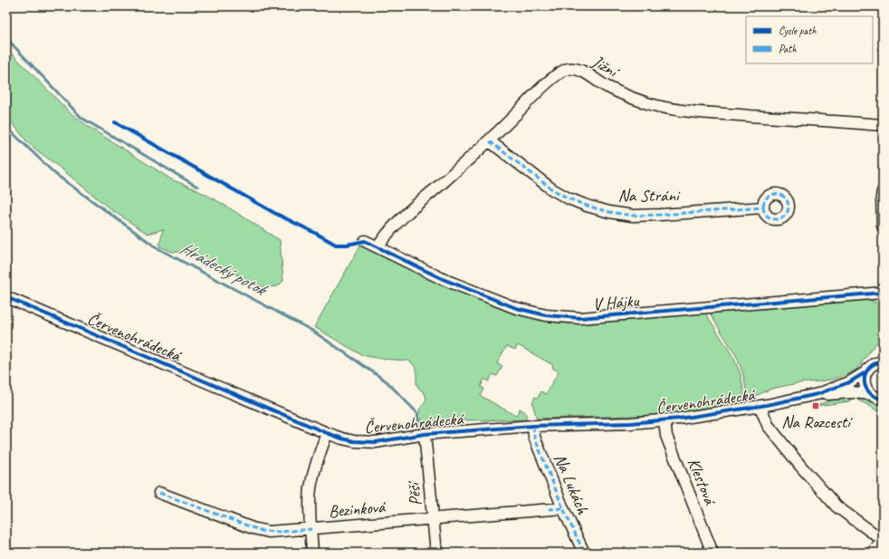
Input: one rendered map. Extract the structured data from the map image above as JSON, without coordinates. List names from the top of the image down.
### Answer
{
  "streets": {
    "street": [
      "Jižní",
      "Na Stráni",
      "V Hájku",
      "Červenohrádecká",
      "Klestová",
      "Na Lukách",
      "Pěší",
      "Bezinková"
    ]
  },
  "crossings": [
    ["Jižní", "Na Stráni"],
    ["Jižní", "V Hájku"],
    ["Červenohrádecká", "Klestová"],
    ["Červenohrádecká", "Na Lukách"],
    ["Červenohrádecká", "Pěší"],
    ["Na Lukách", "Bezinková"],
    ["Pěší", "Bezinková"]
  ],
  "water": ["Hrádecký potok"],
  "places": {
    "transit": ["Na Rozcestí"]
  },
  "legend": ["Cycle path", "Path"]
}
